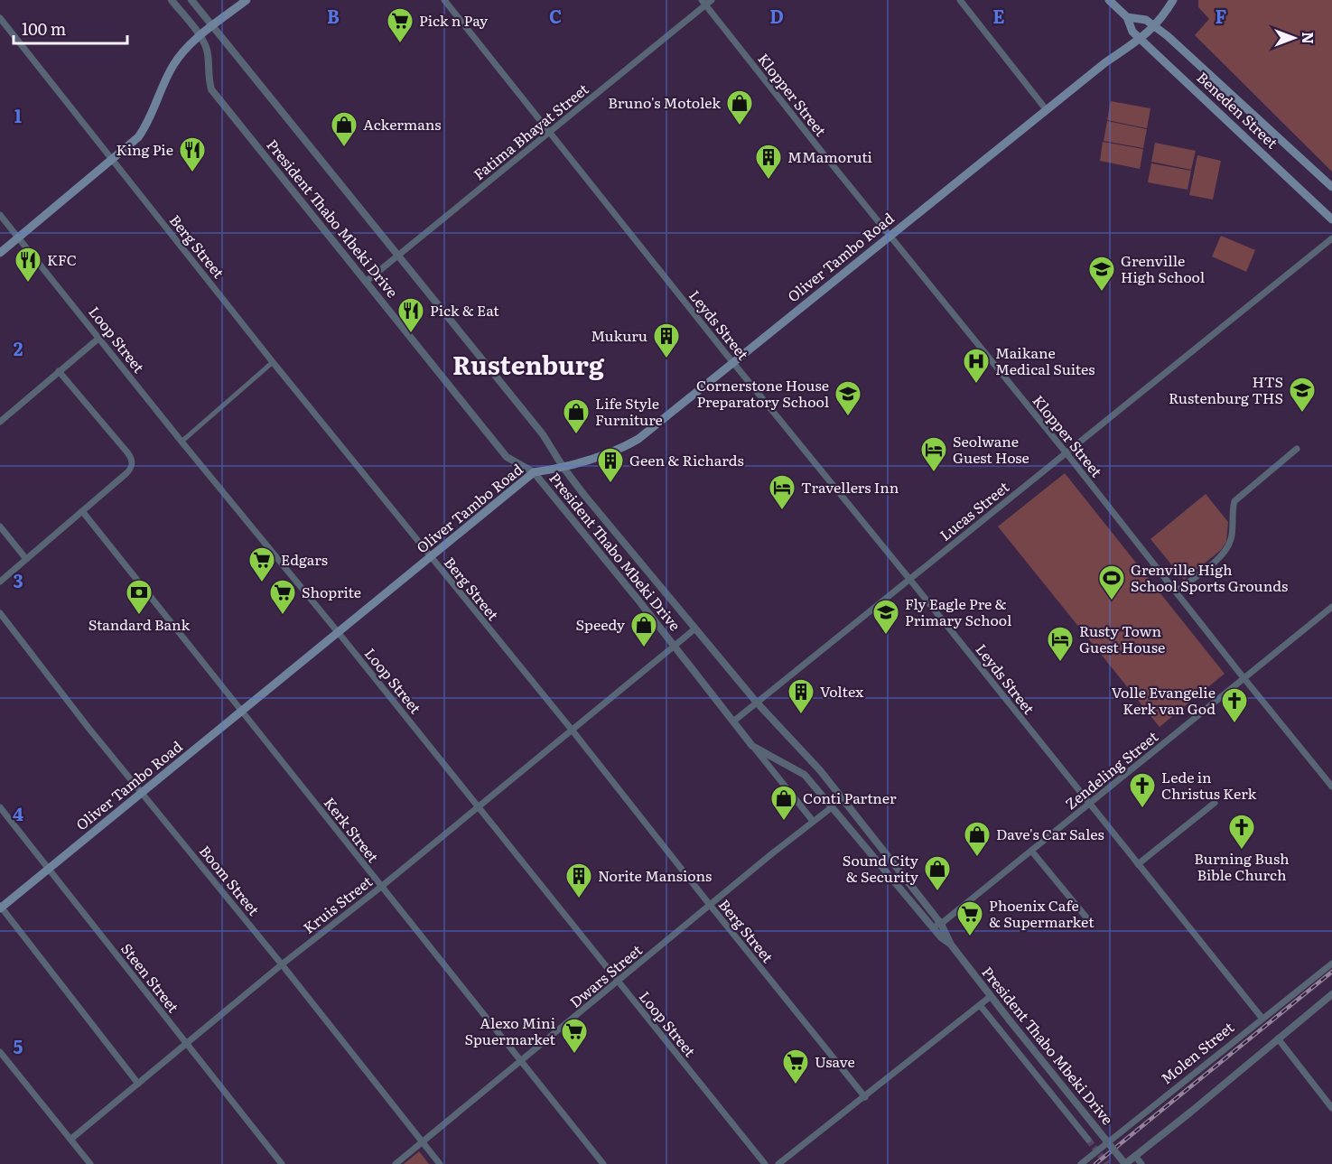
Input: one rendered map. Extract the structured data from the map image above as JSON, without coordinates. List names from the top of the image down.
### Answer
{
  "streets": {
    "main road": ["Beneden Street", "Oliver Tambo Road"],
    "street": [
      "Klopper Street",
      "Fatima Bhayat Street",
      "President Thabo Mbeki Drive",
      "Berg Street",
      "Leyds Street",
      "Loop Street",
      "Lucas Street",
      "Zendeling Street",
      "Kerk Street",
      "Boom Street",
      "Kruis Street",
      "Dwars Street",
      "Steen Street",
      "Molen Street"
    ]
  },
  "crossings": [
    ["Klopper Street", "Fatima Bhayat Street"],
    ["Klopper Street", "Oliver Tambo Road"],
    ["Klopper Street", "Lucas Street"],
    ["Klopper Street", "Zendeling Street"],
    ["Beneden Street", "Oliver Tambo Road"],
    ["Fatima Bhayat Street", "President Thabo Mbeki Drive"],
    ["Fatima Bhayat Street", "Leyds Street"],
    ["President Thabo Mbeki Drive", "Oliver Tambo Road"],
    ["President Thabo Mbeki Drive", "Lucas Street"],
    ["President Thabo Mbeki Drive", "Zendeling Street"],
    ["President Thabo Mbeki Drive", "Kruis Street"],
    ["President Thabo Mbeki Drive", "Dwars Street"],
    ["Berg Street", "Oliver Tambo Road"],
    ["Berg Street", "Kruis Street"],
    ["Berg Street", "Dwars Street"],
    ["Oliver Tambo Road", "Leyds Street"],
    ["Oliver Tambo Road", "Loop Street"],
    ["Oliver Tambo Road", "Kerk Street"],
    ["Oliver Tambo Road", "Boom Street"],
    ["Oliver Tambo Road", "Steen Street"],
    ["Leyds Street", "Lucas Street"],
    ["Leyds Street", "Zendeling Street"],
    ["Leyds Street", "Molen Street"],
    ["Loop Street", "Kruis Street"],
    ["Loop Street", "Dwars Street"],
    ["Kerk Street", "Kruis Street"],
    ["Kerk Street", "Dwars Street"],
    ["Boom Street", "Kruis Street"],
    ["Boom Street", "Dwars Street"],
    ["Kruis Street", "Steen Street"]
  ],
  "districts": ["Rustenburg"],
  "places": {
    "supermarket": [
      "Pick n Pay",
      "Edgars",
      "Shoprite",
      "Phoenix Cafe & Supermarket",
      "Alexo Mini Spuermarket",
      "Usave"
    ],
    "shop": [
      "Bruno's Motolek",
      "Ackermans",
      "Life Style Furniture",
      "Speedy",
      "Conti Partner",
      "Dave's Car Sales",
      "Sound City & Security"
    ],
    "restaurant": ["King Pie", "KFC", "Pick & Eat"],
    "building": [
      "MMamoruti",
      "Mukuru",
      "Geen & Richards",
      "Voltex",
      "Norite Mansions"
    ],
    "school or university": [
      "Grenville High School",
      "HTS Rustenburg THS",
      "Cornerstone House Preparatory School",
      "Fly Eagle Pre & Primary School"
    ],
    "hospital": ["Maikane Medical Suites"],
    "hotel": ["Seolwane Guest Hose", "Travellers Inn", "Rusty Town Guest House"],
    "sports": ["Grenville High School Sports Grounds"],
    "bank": ["Standard Bank"],
    "church": ["Volle Evangelie Kerk van God", "Lede in Christus Kerk", "Burning Bush Bible Church"]
  },
  "scale_bar": "100 m",
  "north": "right",
  "grid": {
    "columns": [
      "B",
      "C",
      "D",
      "E",
      "F"
    ],
    "rows": [
      "1",
      "2",
      "3",
      "4",
      "5"
    ]
  }
}
